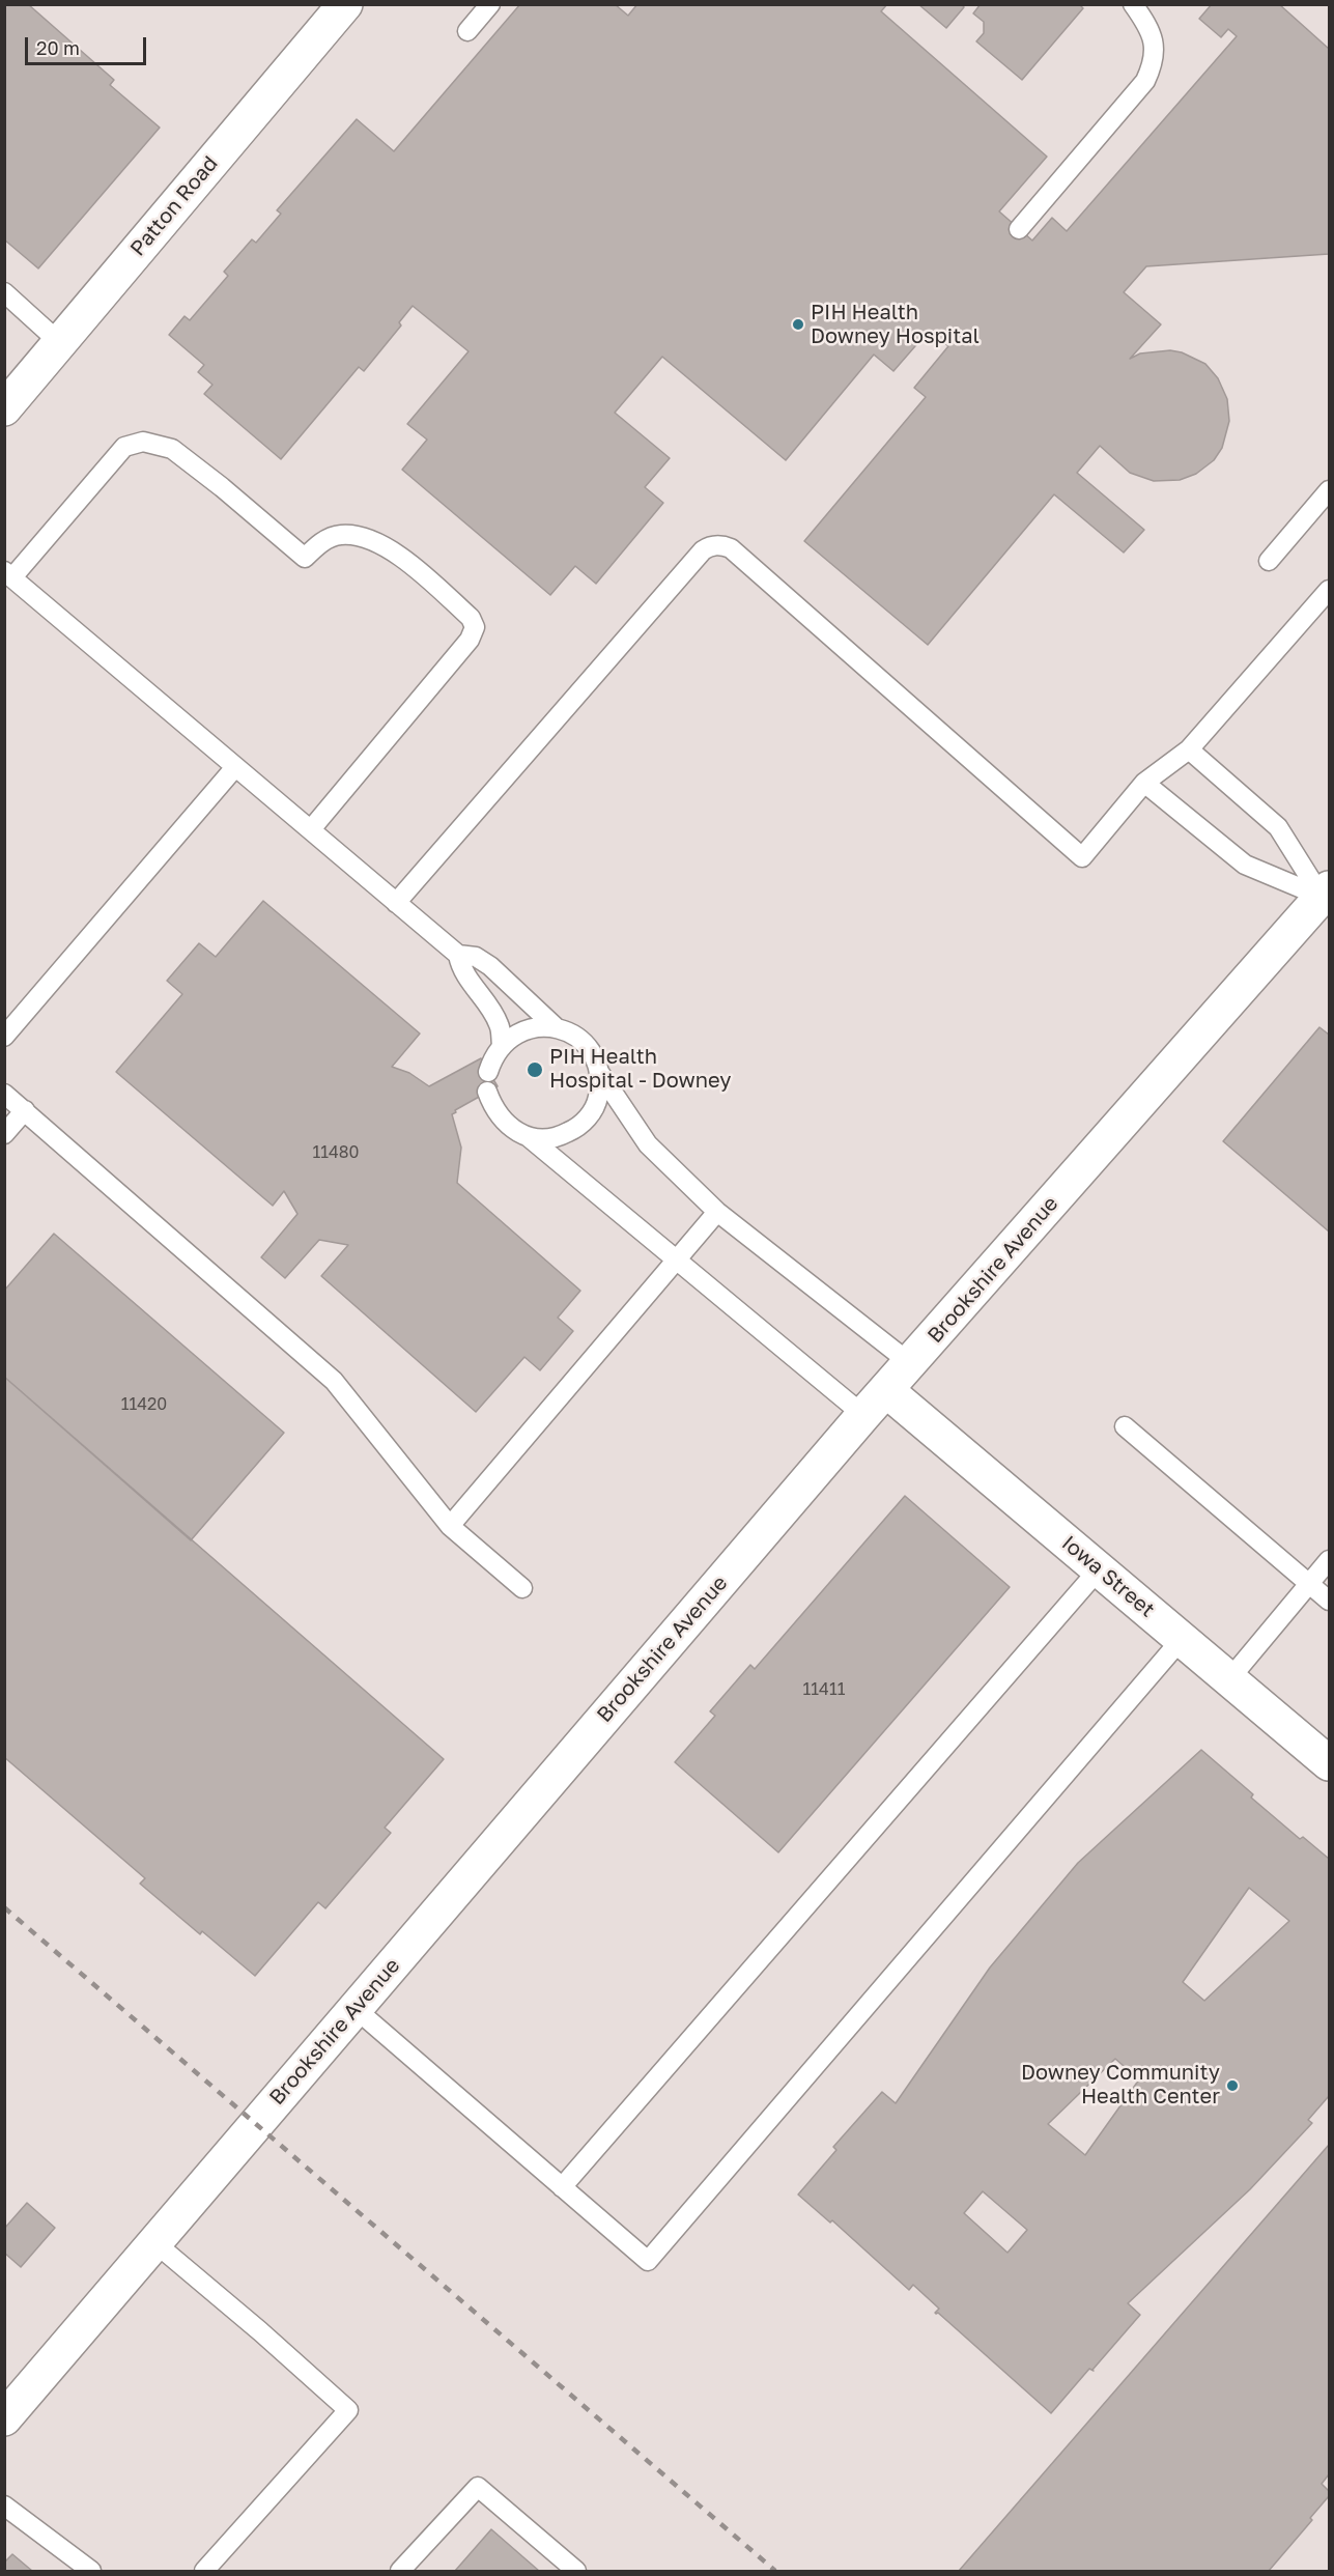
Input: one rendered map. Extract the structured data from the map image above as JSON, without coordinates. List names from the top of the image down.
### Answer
{
  "streets": {
    "street": ["Patton Road", "Brookshire Avenue", "Iowa Street"]
  },
  "crossings": [
    ["Brookshire Avenue", "Iowa Street"]
  ],
  "places": ["PIH Health Downey Hospital", "PIH Health Hospital - Downey", "Downey Community Health Center"],
  "house_numbers": ["11480", "11420", "11411"],
  "scale_bar": "20 m"
}
